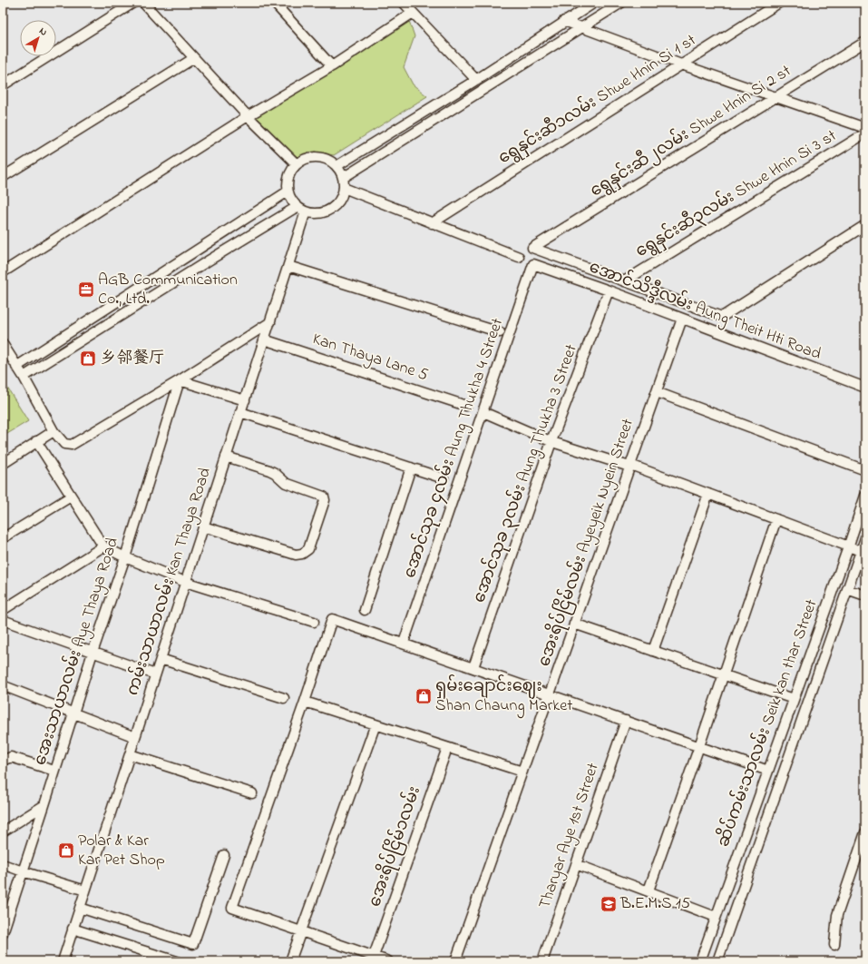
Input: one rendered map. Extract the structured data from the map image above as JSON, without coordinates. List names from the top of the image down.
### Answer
{
  "streets": {
    "street": [
      "ရွေနှင်းဆီ၁လမ်း Shwe Hnin Si 1 st",
      "ရွေနှင်းဆီ၂လမ်း Shwe Hnin Si 2 st",
      "ရွေနှင်းဆီ၃လမ်း Shwe Hnin Si 3 st",
      "အောင်သိဒ္ဒီလမ်း Aung Theit Hti Road",
      "Kan Thaya Lane 5",
      "အောင်သုခ ၄လမ်း Aung Thukha 4 Street",
      "အောင်သုခ ၃လမ်း Aung Thukha 3 Street",
      "အေးရိပ်ငြိမ်လမ်း Ayeyeik Nyein Street",
      "ကမ်းသာယာလမ်း Kan Thaya Road",
      "အေးသာယာလမ်း Aye Thaya Road",
      "ဆိပ်ကမ်းသာလမ်း Seik kan thar Street",
      "Tharyar Aye 1st Street",
      "အေးရိပ်ငြိမ်၁လမ်း"
    ]
  },
  "crossings": [
    ["ရွေနှင်းဆီ၂လမ်း Shwe Hnin Si 2 st", "ရွေနှင်းဆီ၃လမ်း Shwe Hnin Si 3 st"],
    ["အောင်သိဒ္ဒီလမ်း Aung Theit Hti Road", "အောင်သုခ ၄လမ်း Aung Thukha 4 Street"],
    ["အောင်သိဒ္ဒီလမ်း Aung Theit Hti Road", "အောင်သုခ ၃လမ်း Aung Thukha 3 Street"],
    ["အောင်သိဒ္ဒီလမ်း Aung Theit Hti Road", "အေးရိပ်ငြိမ်လမ်း Ayeyeik Nyein Street"],
    ["Kan Thaya Lane 5", "ကမ်းသာယာလမ်း Kan Thaya Road"]
  ],
  "places": {
    "office": ["AGB Communication Co., Ltd."],
    "shop": ["乡邻餐厅", "ရှမ်းချောင်းဈေး Shan Chaung Market", "Polar & Kar Kar Pet Shop"],
    "school or university": ["B.E.M.S 15"]
  },
  "north": "top right"
}
